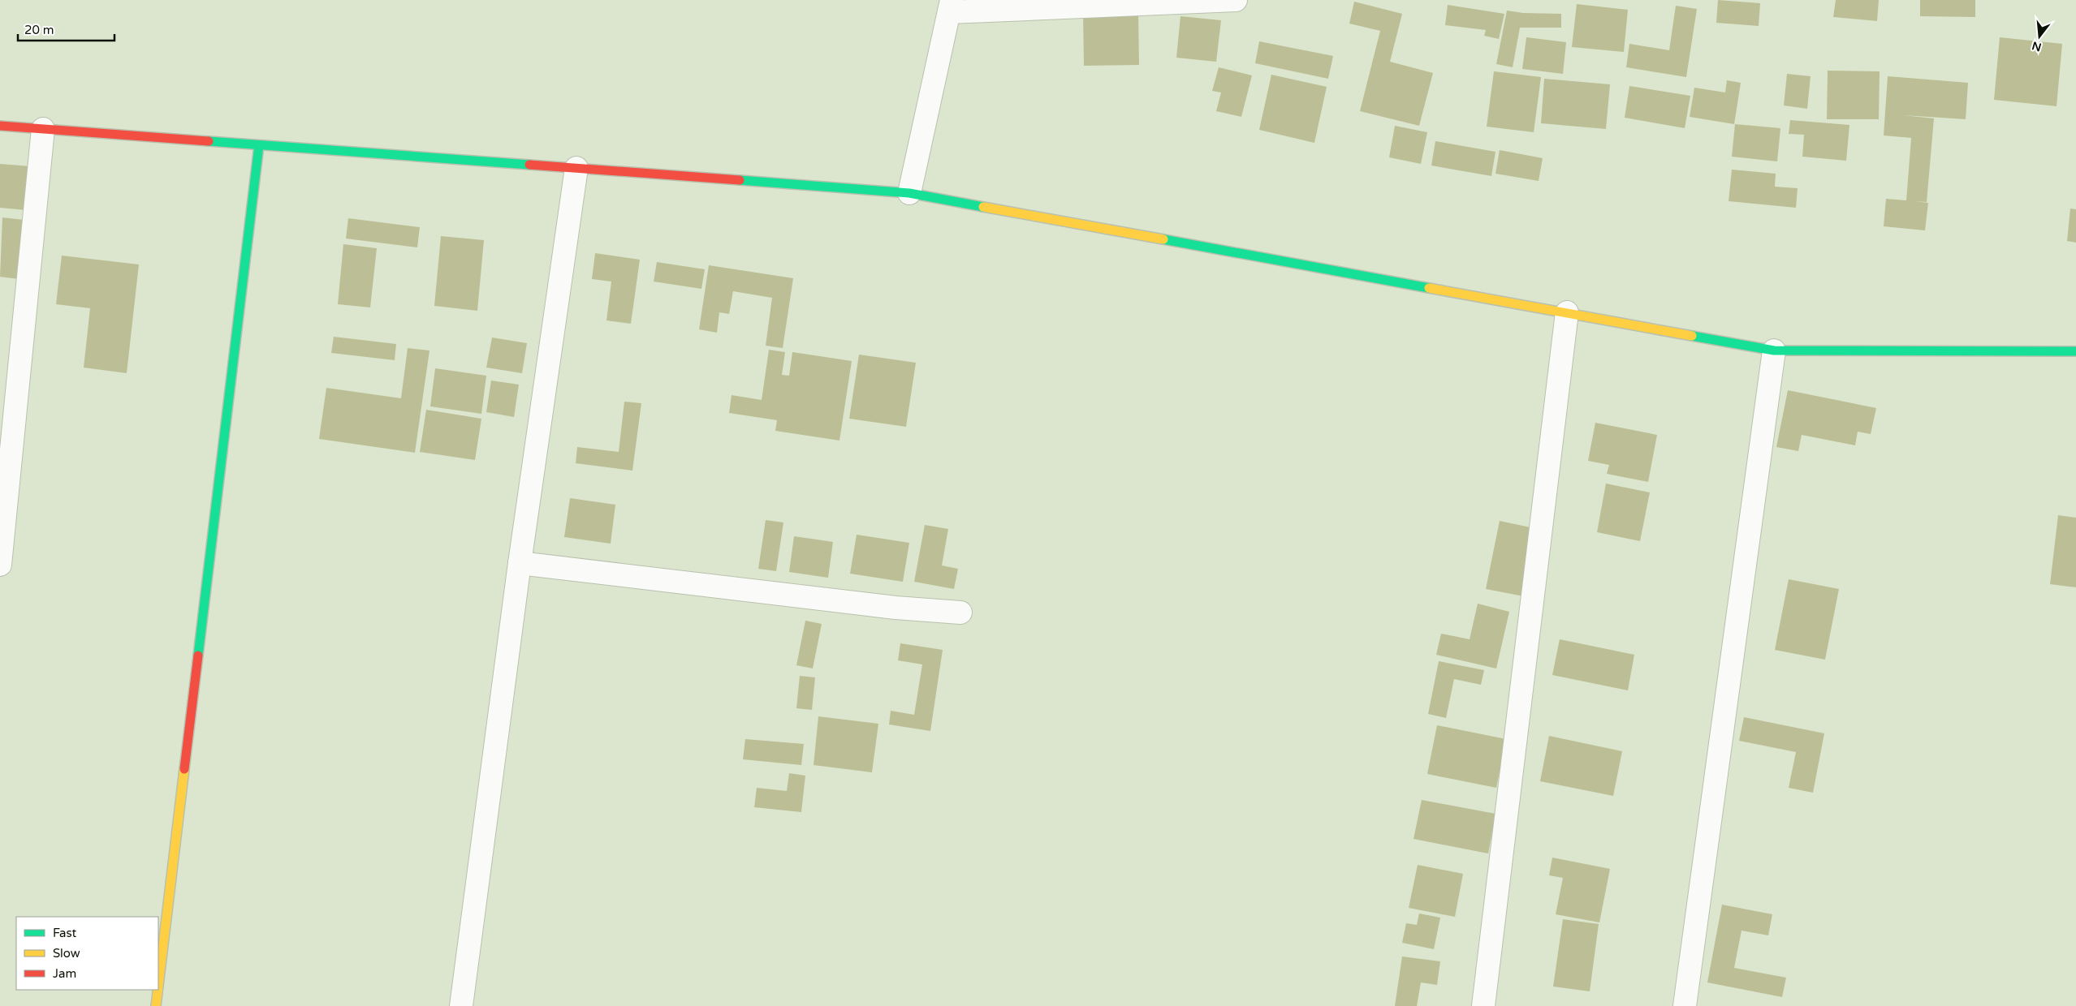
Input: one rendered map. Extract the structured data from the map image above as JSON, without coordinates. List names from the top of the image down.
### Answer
{
  "legend": ["Fast", "Slow", "Jam"],
  "scale_bar": "20 m",
  "north": "bottom"
}
